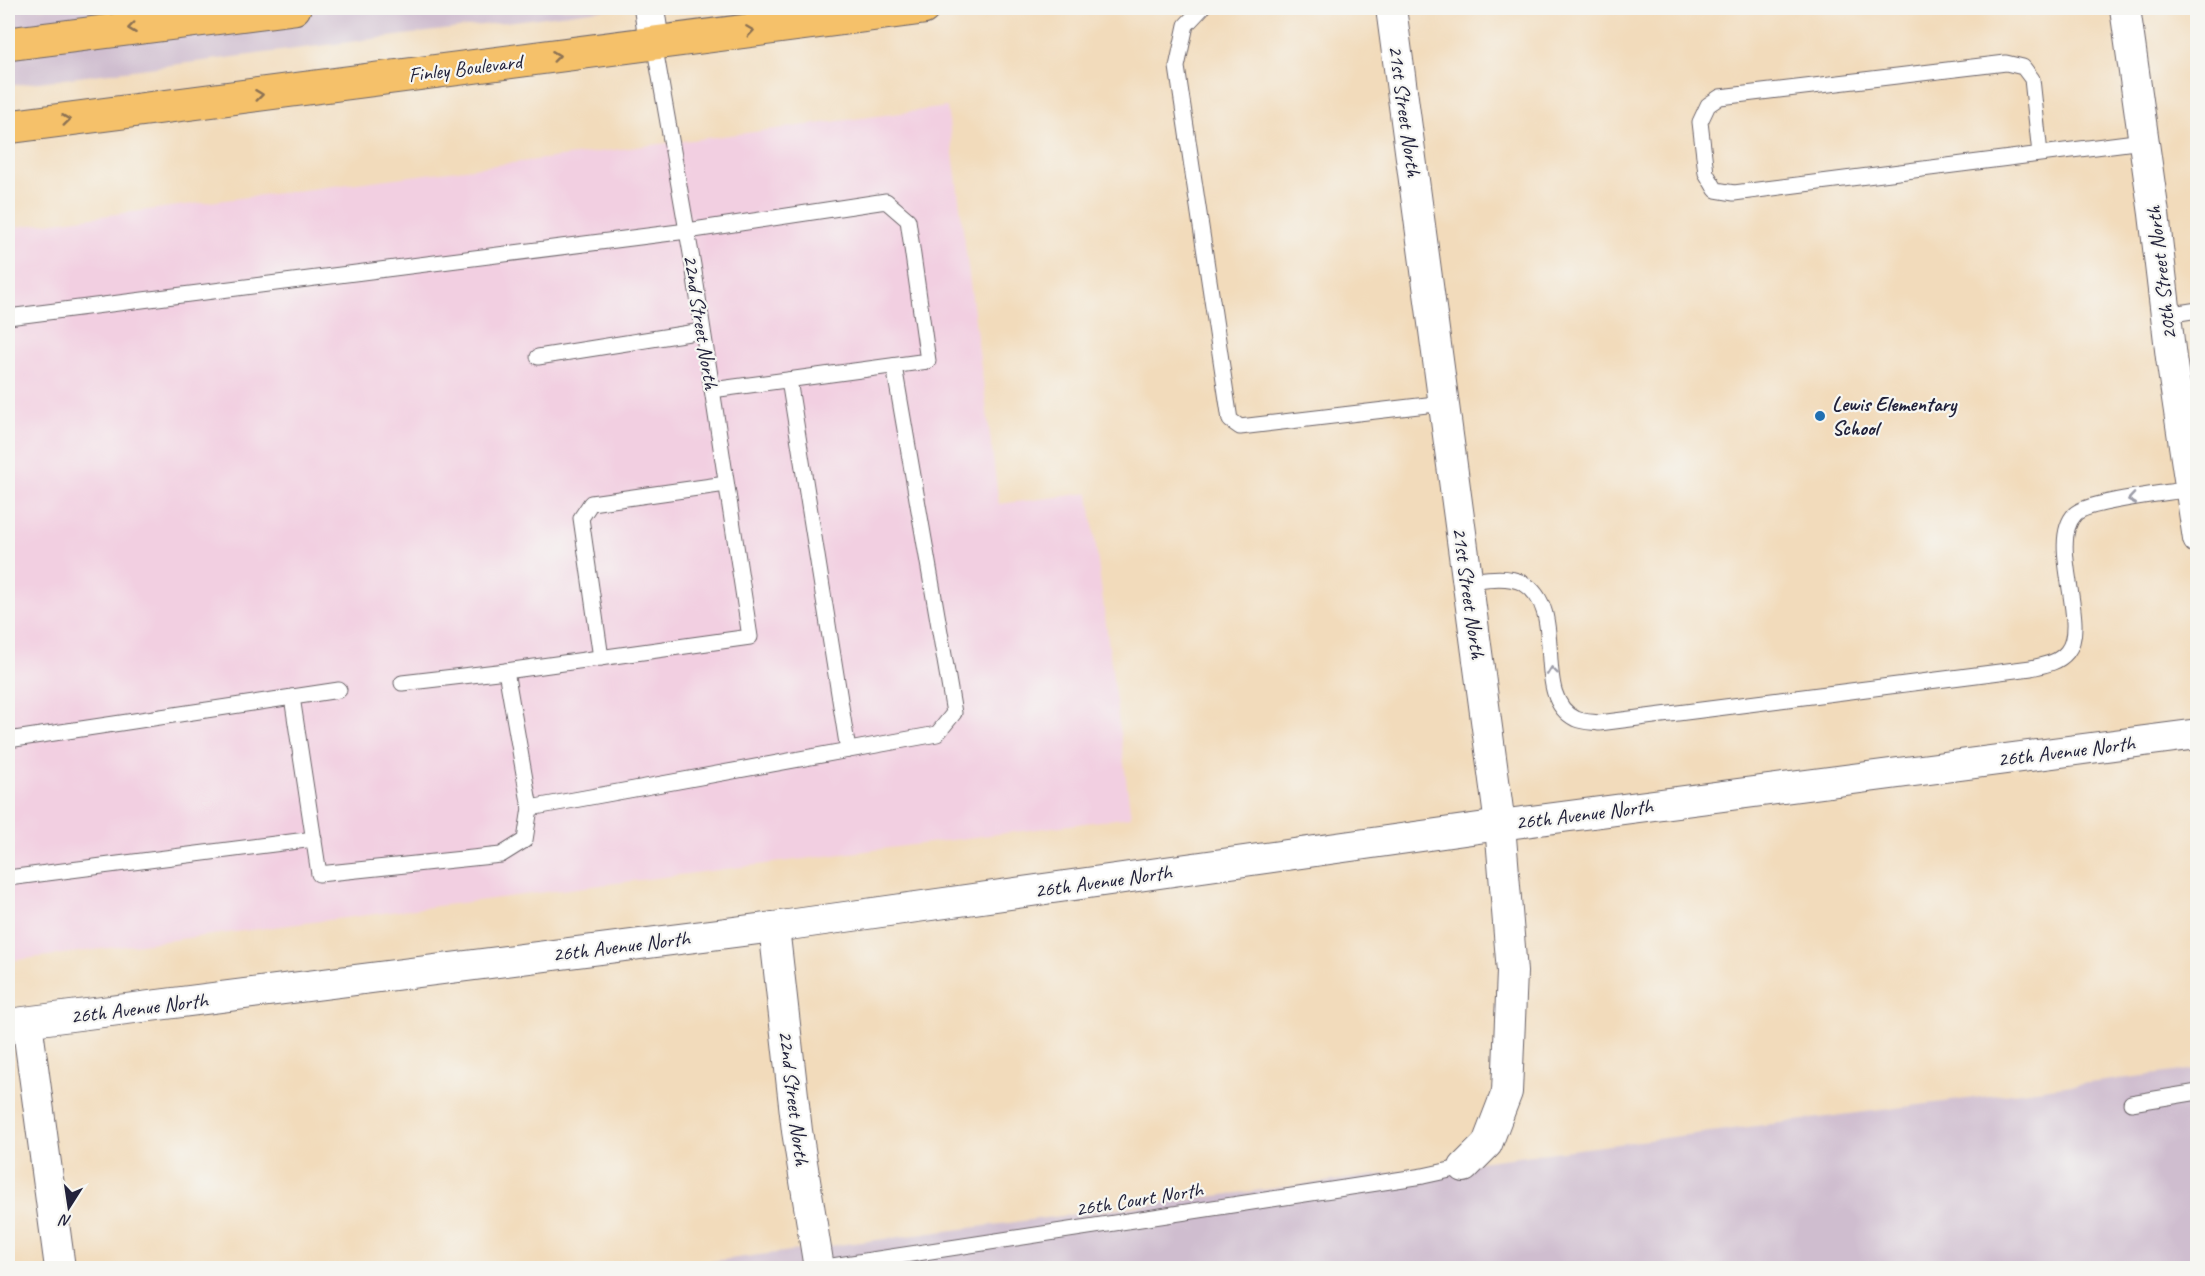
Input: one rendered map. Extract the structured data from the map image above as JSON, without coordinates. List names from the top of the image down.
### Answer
{
  "streets": {
    "main road": ["Finley Boulevard"],
    "street": [
      "21st Street North",
      "20th Street North",
      "22nd Street North",
      "26th Avenue North"
    ],
    "lane": ["26th Court North"]
  },
  "crossings": [
    ["Finley Boulevard", "22nd Street North"],
    ["21st Street North", "26th Avenue North"],
    ["21st Street North", "26th Court North"],
    ["22nd Street North", "26th Avenue North"],
    ["22nd Street North", "26th Court North"]
  ],
  "places": ["Lewis Elementary School"],
  "north": "bottom"
}
